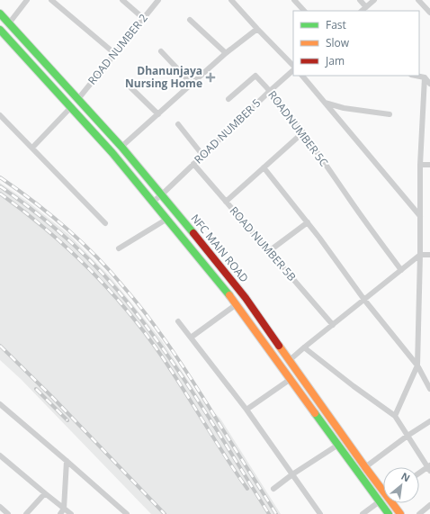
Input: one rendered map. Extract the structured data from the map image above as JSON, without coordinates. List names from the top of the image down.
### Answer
{
  "streets": {
    "main road": ["NFC MAIN ROAD"],
    "street": [
      "ROAD NUMBER 2",
      "ROADNUMBER 5C",
      "ROAD NUMBER 5",
      "ROAD NUMBER 5B"
    ]
  },
  "crossings": [
    ["ROAD NUMBER 2", "NFC MAIN ROAD"],
    ["ROADNUMBER 5C", "ROAD NUMBER 5"],
    ["ROAD NUMBER 5", "ROAD NUMBER 5B"],
    ["ROAD NUMBER 5", "NFC MAIN ROAD"]
  ],
  "places": {
    "health": ["Dhanunjaya Nursing Home"]
  },
  "legend": ["Fast", "Slow", "Jam"],
  "north": "top right"
}
